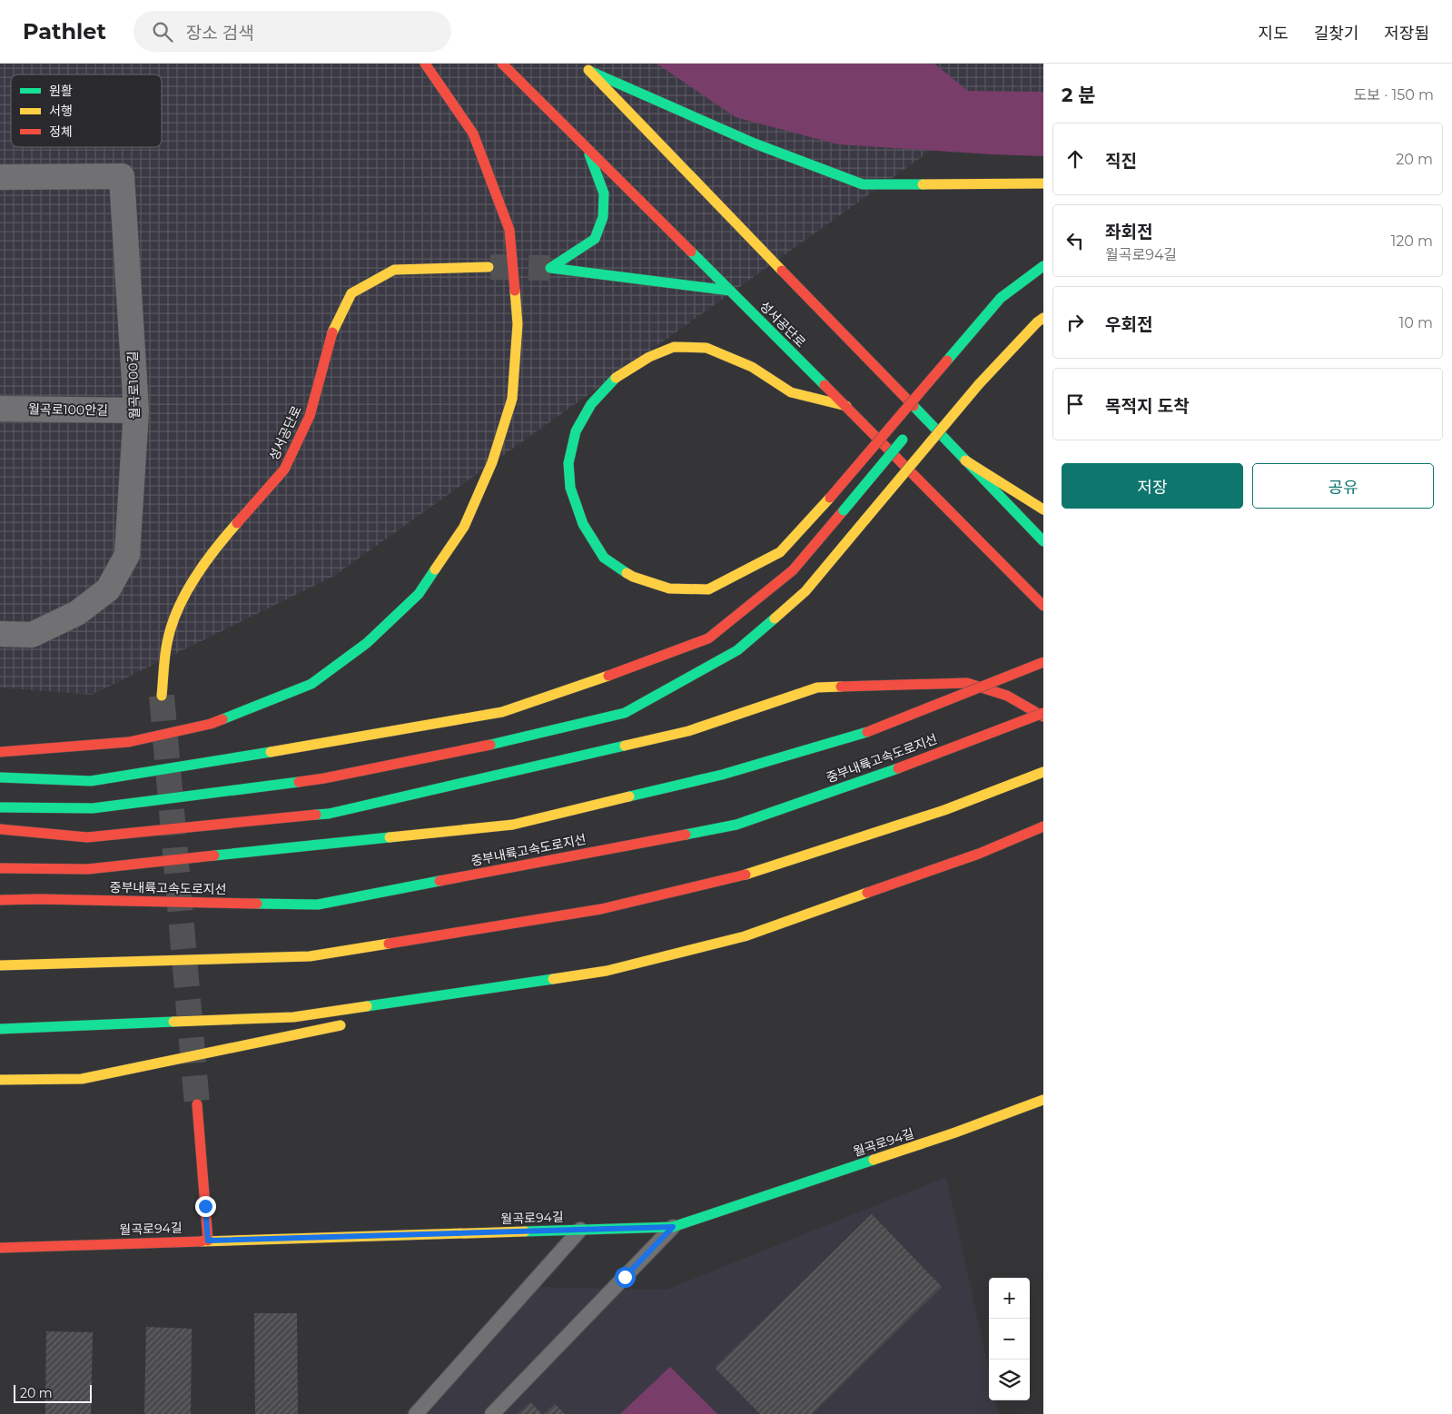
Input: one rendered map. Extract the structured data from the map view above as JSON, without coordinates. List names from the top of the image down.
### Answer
{
  "streets": {
    "main road": ["성서공단로", "중부내륙고속도로지선", "월곡로94길"],
    "street": ["월곡로100길", "월곡로100안길"]
  },
  "crossings": [
    ["월곡로100길", "월곡로100안길"]
  ],
  "legend": ["원활", "서행", "정체"],
  "scale_bar": "20 m",
  "page": {
    "header": "Pathlet",
    "search": "장소 검색",
    "nav": ["지도", "길찾기", "저장됨"],
    "heading": ["2 분", "도보 · 150 m"],
    "list": [
      ["직진", "20 m"],
      ["좌회전", "월곡로94길", "120 m"],
      ["우회전", "10 m"],
      "목적지 도착"
    ],
    "buttons": ["저장", "공유"],
    "map_buttons": ["+", "−"],
    "scale": "20 m"
  }
}
